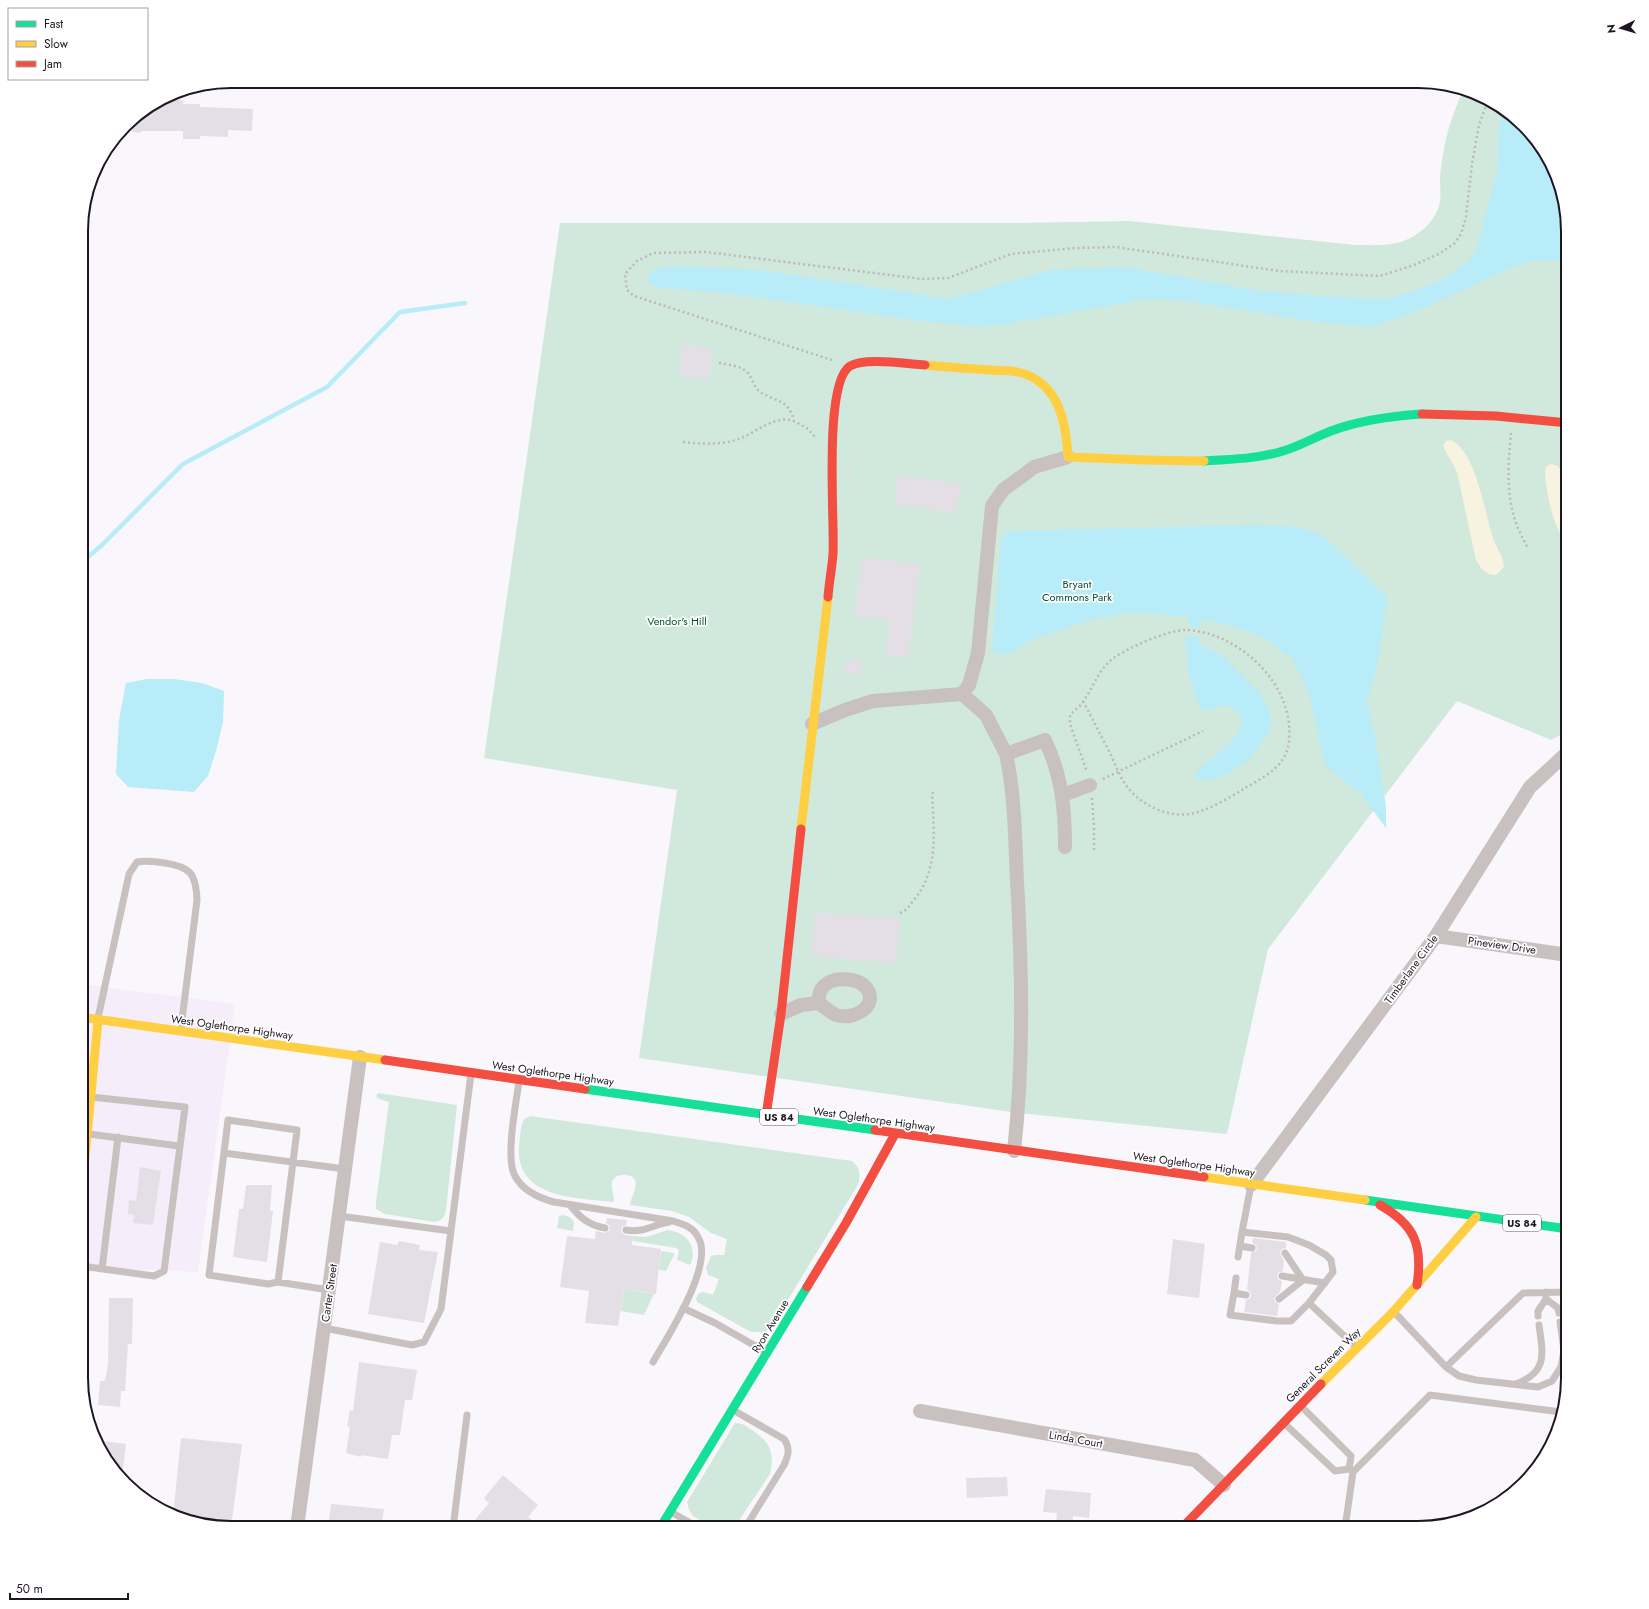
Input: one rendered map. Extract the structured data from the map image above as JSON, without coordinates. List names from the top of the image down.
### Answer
{
  "streets": {
    "main road": [
      "West Oglethorpe Highway",
      "US 84",
      "Ryon Avenue",
      "General Screven Way"
    ],
    "street": [
      "Pineview Drive",
      "Timberlane Circle",
      "Carter Street",
      "Linda Court"
    ]
  },
  "crossings": [
    ["Pineview Drive", "Timberlane Circle"],
    ["Timberlane Circle", "West Oglethorpe Highway"],
    ["West Oglethorpe Highway", "Carter Street"],
    ["West Oglethorpe Highway", "Ryon Avenue"],
    ["West Oglethorpe Highway", "General Screven Way"],
    ["General Screven Way", "Linda Court"]
  ],
  "parks": ["Bryant Commons Park", "Vendor's Hill"],
  "legend": ["Fast", "Slow", "Jam"],
  "scale_bar": "50 m",
  "north": "left"
}
